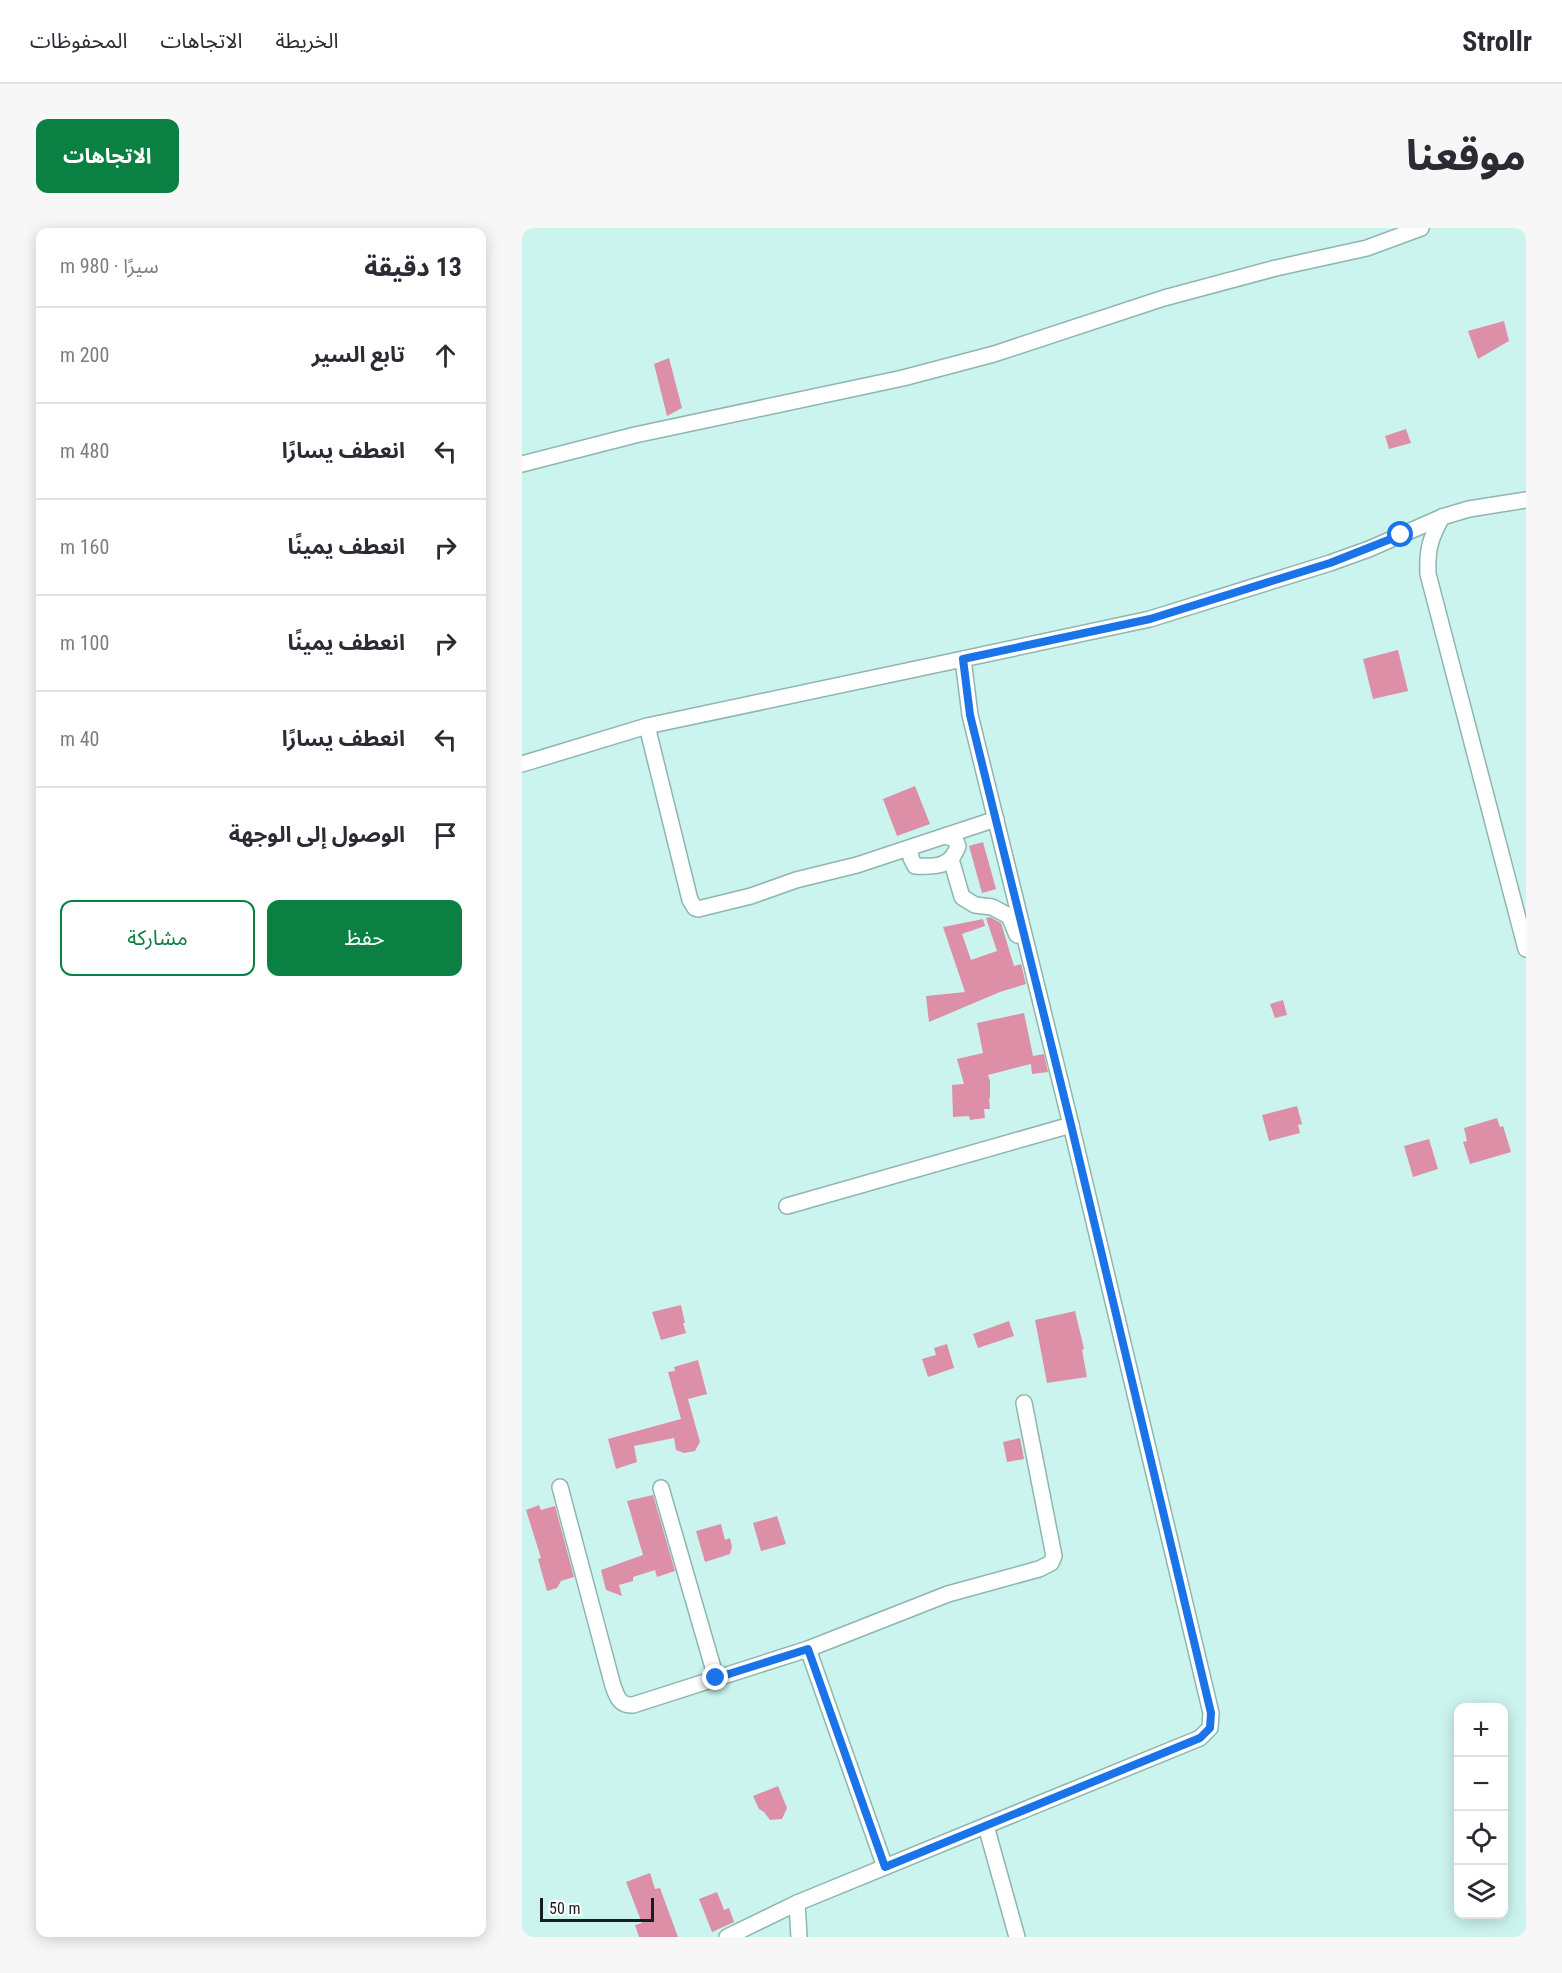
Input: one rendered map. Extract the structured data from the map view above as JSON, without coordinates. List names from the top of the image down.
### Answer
{
  "scale_bar": "50 m",
  "page": {
    "header": "Strollr",
    "nav": ["الخريطة", "الاتجاهات", "المحفوظات"],
    "title": "موقعنا",
    "buttons": [
      "الاتجاهات",
      ["حفظ", "مشاركة"]
    ],
    "heading": ["13 دقيقة", "سيرًا · 980 m"],
    "list": [
      ["تابع السير", "200 m"],
      ["انعطف يسارًا", "480 m"],
      ["انعطف يمينًا", "160 m"],
      ["انعطف يمينًا", "100 m"],
      ["انعطف يسارًا", "40 m"],
      "الوصول إلى الوجهة"
    ],
    "map_buttons": ["+", "−"],
    "scale": "50 m"
  }
}
